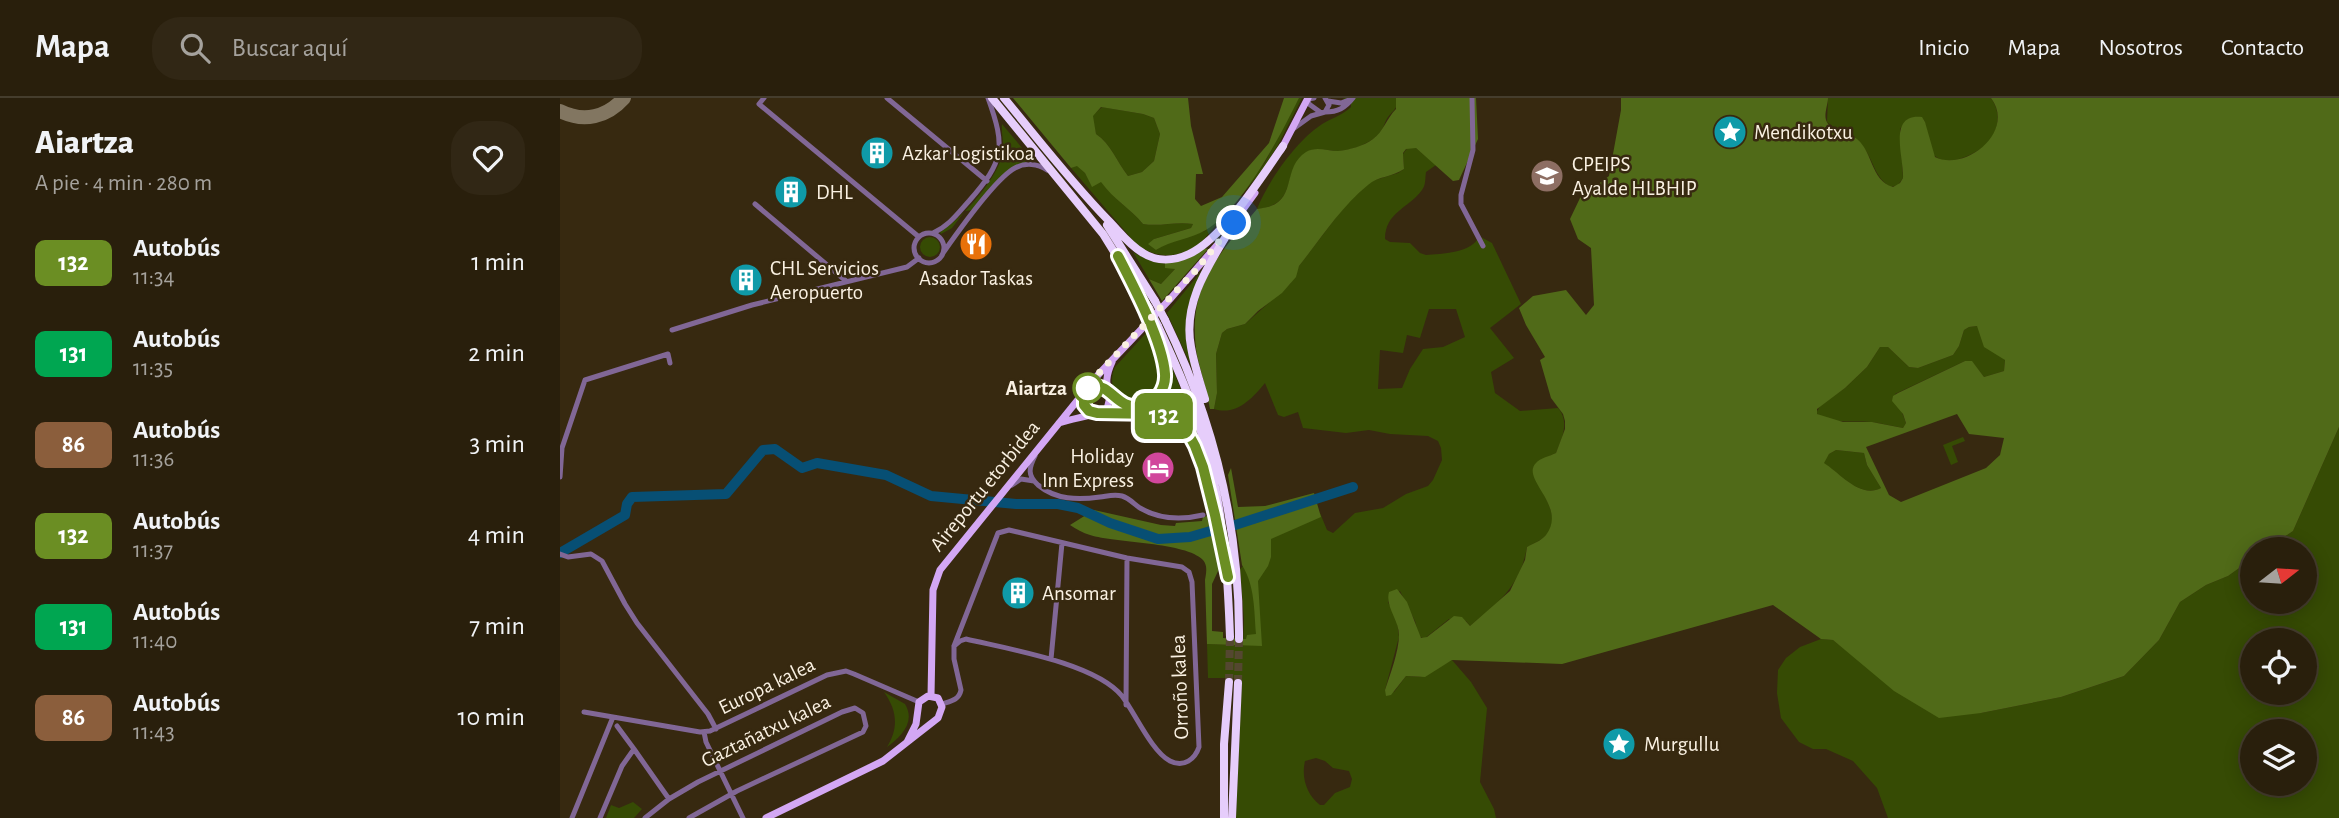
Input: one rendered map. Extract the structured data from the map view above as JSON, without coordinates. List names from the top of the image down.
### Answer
{
  "streets": {
    "main road": ["Aireportu etorbidea"],
    "street": ["Europa kalea", "Orroño kalea", "Gaztañatxu kalea"]
  },
  "crossings": [
    ["Aireportu etorbidea", "Europa kalea"]
  ],
  "places": {
    "place": ["Mendikotxu", "Murgullu"],
    "building": [
      "Azkar Logistikoa",
      "DHL",
      "CHL Servicios Aeropuerto",
      "Ansomar"
    ],
    "school or university": ["CPEIPS Ayalde HLBHIP"],
    "restaurant": ["Asador Taskas"],
    "other": ["Aiartza"],
    "hotel": ["Holiday Inn Express"]
  },
  "lines": ["bus line 132"],
  "north": "right",
  "page": {
    "header": "Mapa",
    "search": "Buscar aquí",
    "nav": [
      "Inicio",
      "Mapa",
      "Nosotros",
      "Contacto"
    ],
    "heading": ["Aiartza", "A pie · 4 min · 280 m"],
    "on_map": "132",
    "list": [
      {
        "mark": "132",
        "name": "Autobús",
        "note": "11:34",
        "value": "1 min"
      },
      {
        "mark": "131",
        "name": "Autobús",
        "note": "11:35",
        "value": "2 min"
      },
      {
        "mark": "86",
        "name": "Autobús",
        "note": "11:36",
        "value": "3 min"
      },
      {
        "mark": "132",
        "name": "Autobús",
        "note": "11:37",
        "value": "4 min"
      },
      {
        "mark": "131",
        "name": "Autobús",
        "note": "11:40",
        "value": "7 min"
      },
      {
        "mark": "86",
        "name": "Autobús",
        "note": "11:43",
        "value": "10 min"
      }
    ]
  }
}
